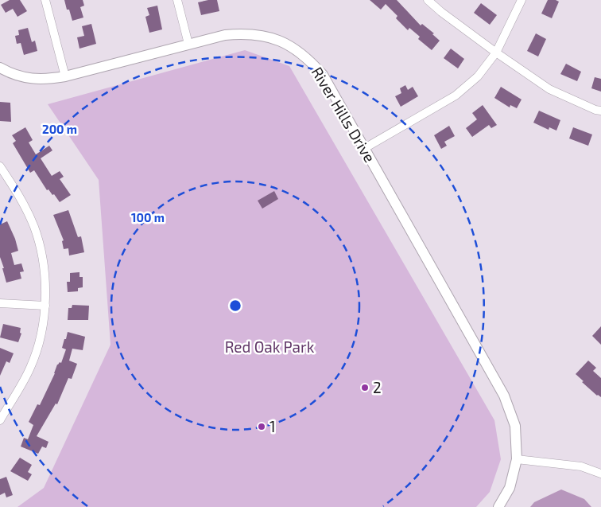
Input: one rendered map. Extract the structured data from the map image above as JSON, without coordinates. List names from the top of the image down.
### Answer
{
  "streets": {
    "street": ["River Hills Drive"]
  },
  "parks": ["Red Oak Park"],
  "places": ["2", "1"],
  "rings": ["200 m", "100 m"]
}
